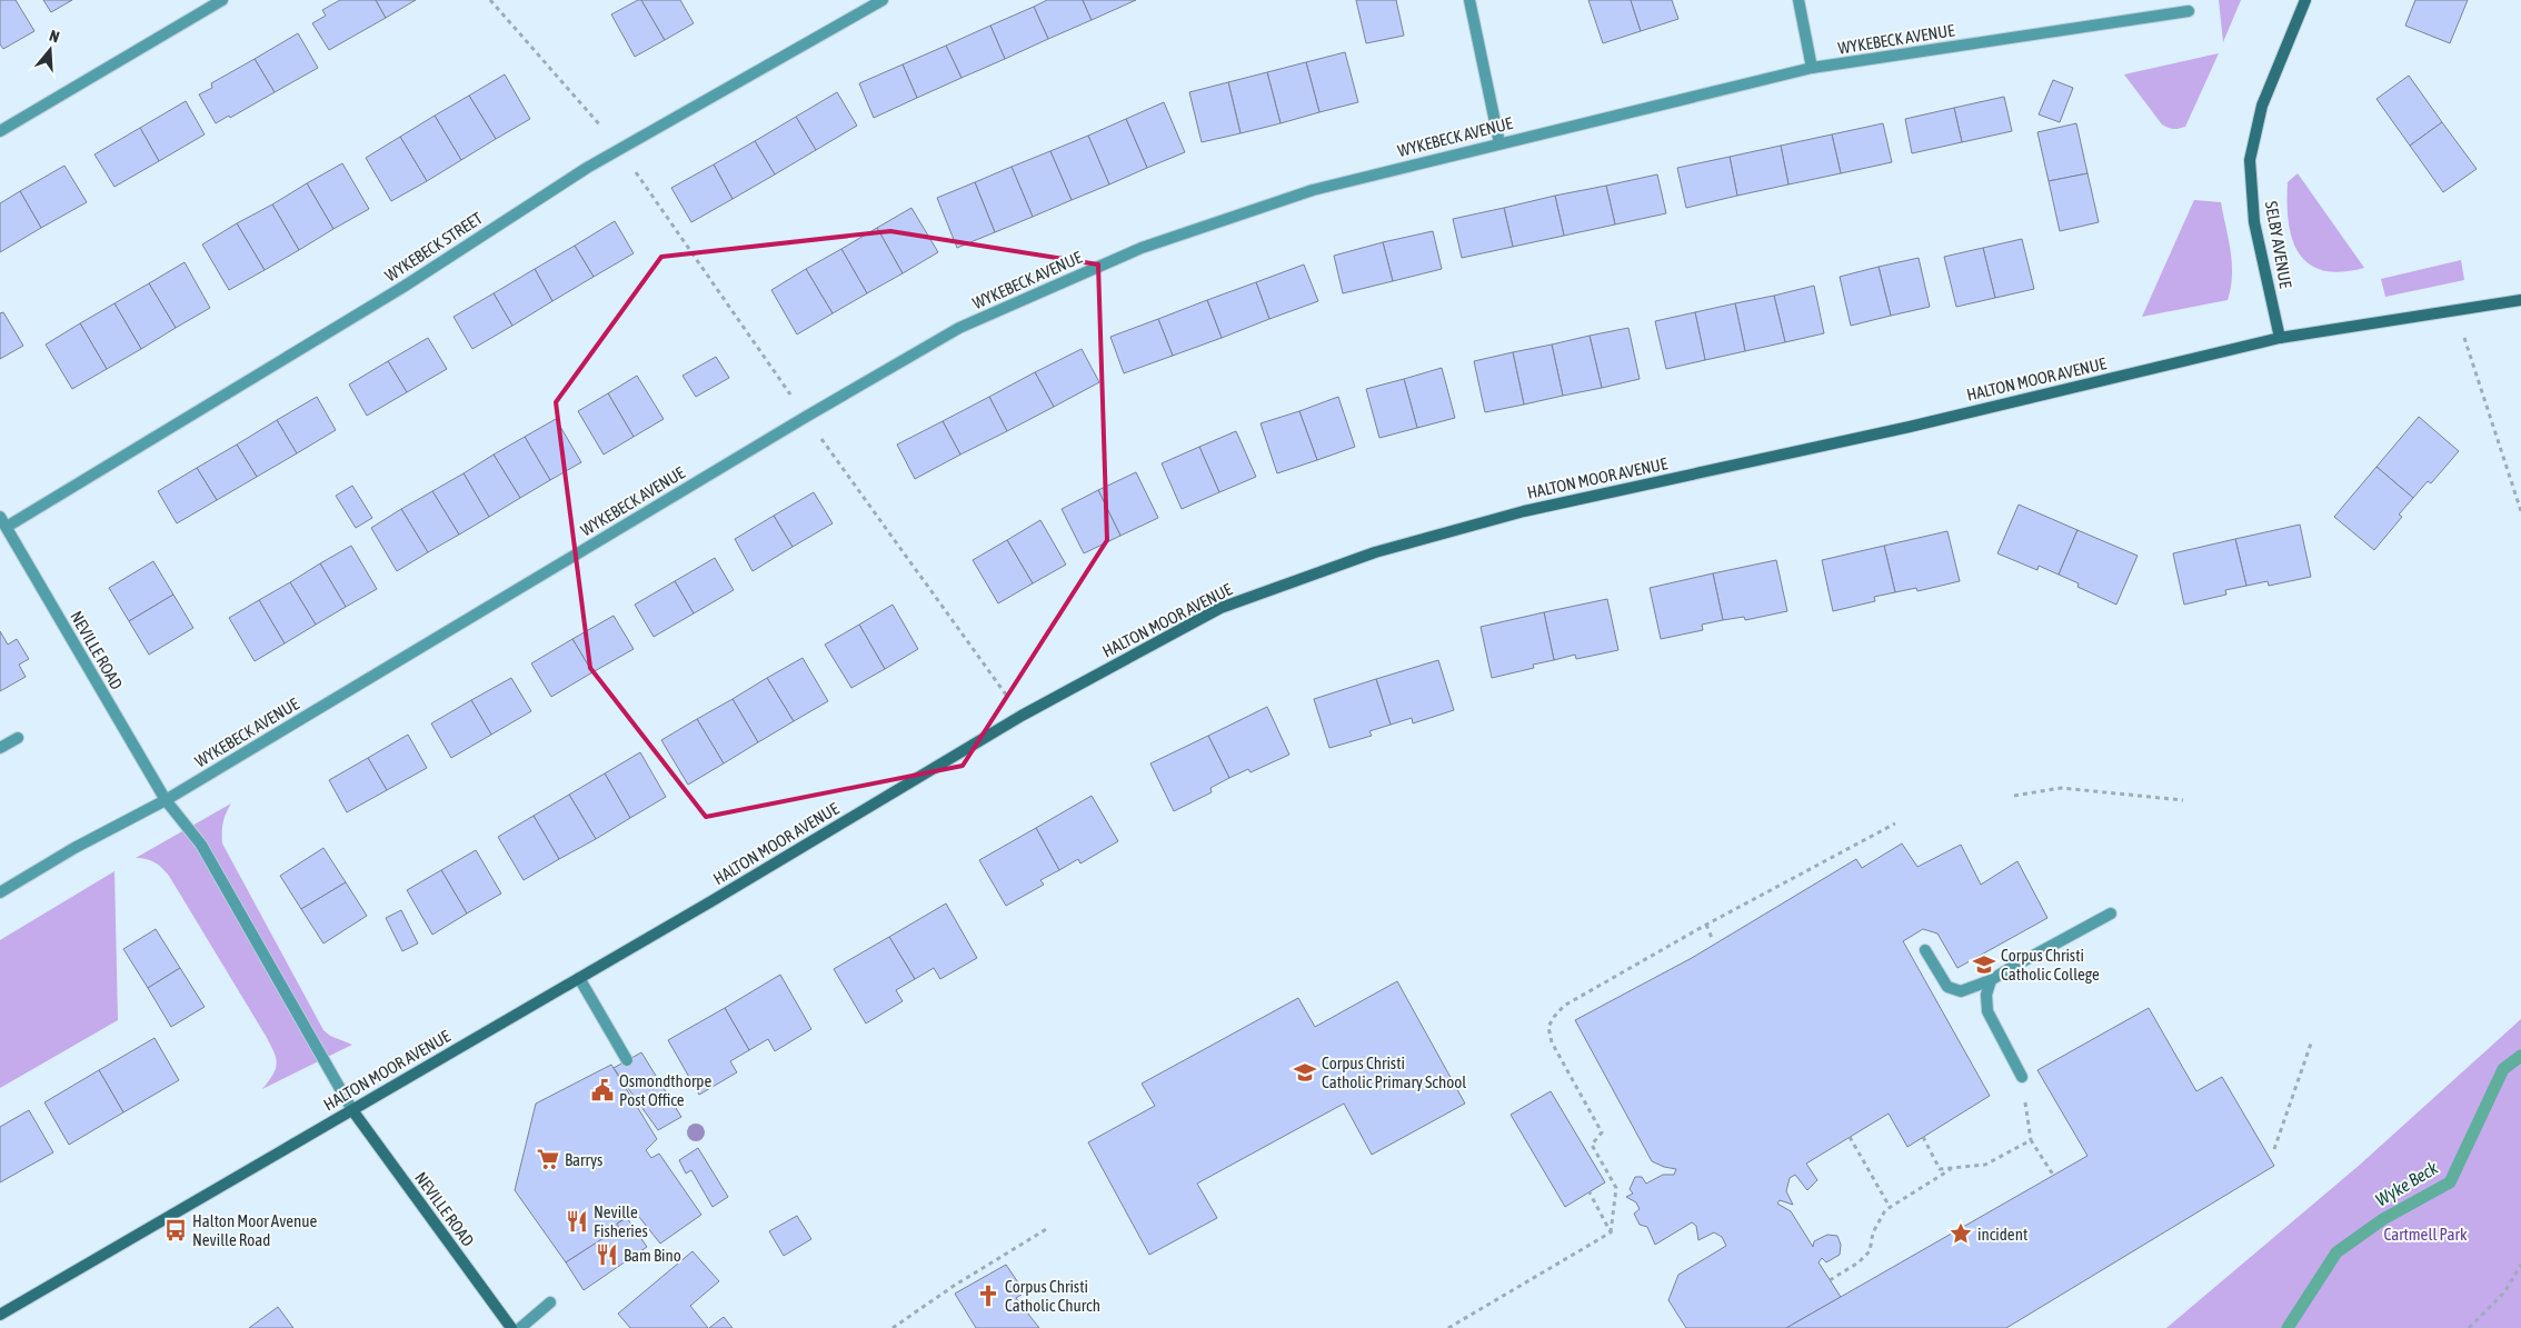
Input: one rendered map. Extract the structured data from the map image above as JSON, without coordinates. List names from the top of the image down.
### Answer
{
  "streets": {
    "street": [
      "WYKEBECK AVENUE",
      "SELBY AVENUE",
      "WYKEBECK STREET",
      "HALTON MOOR AVENUE",
      "NEVILLE ROAD"
    ]
  },
  "crossings": [
    ["WYKEBECK AVENUE", "NEVILLE ROAD"],
    ["SELBY AVENUE", "HALTON MOOR AVENUE"],
    ["WYKEBECK STREET", "NEVILLE ROAD"],
    ["HALTON MOOR AVENUE", "NEVILLE ROAD"]
  ],
  "water": ["Wyke Beck"],
  "parks": ["Cartmell Park"],
  "places": {
    "school or university": ["Corpus Christi Catholic College", "Corpus Christi Catholic Primary School"],
    "public building": ["Osmondthorpe Post Office"],
    "supermarket": ["Barrys"],
    "restaurant": ["Neville Fisheries", "Bam Bino"],
    "bus stop": ["Halton Moor Avenue Neville Road"],
    "place": ["incident"],
    "church": ["Corpus Christi Catholic Church"]
  },
  "north": "top"
}
